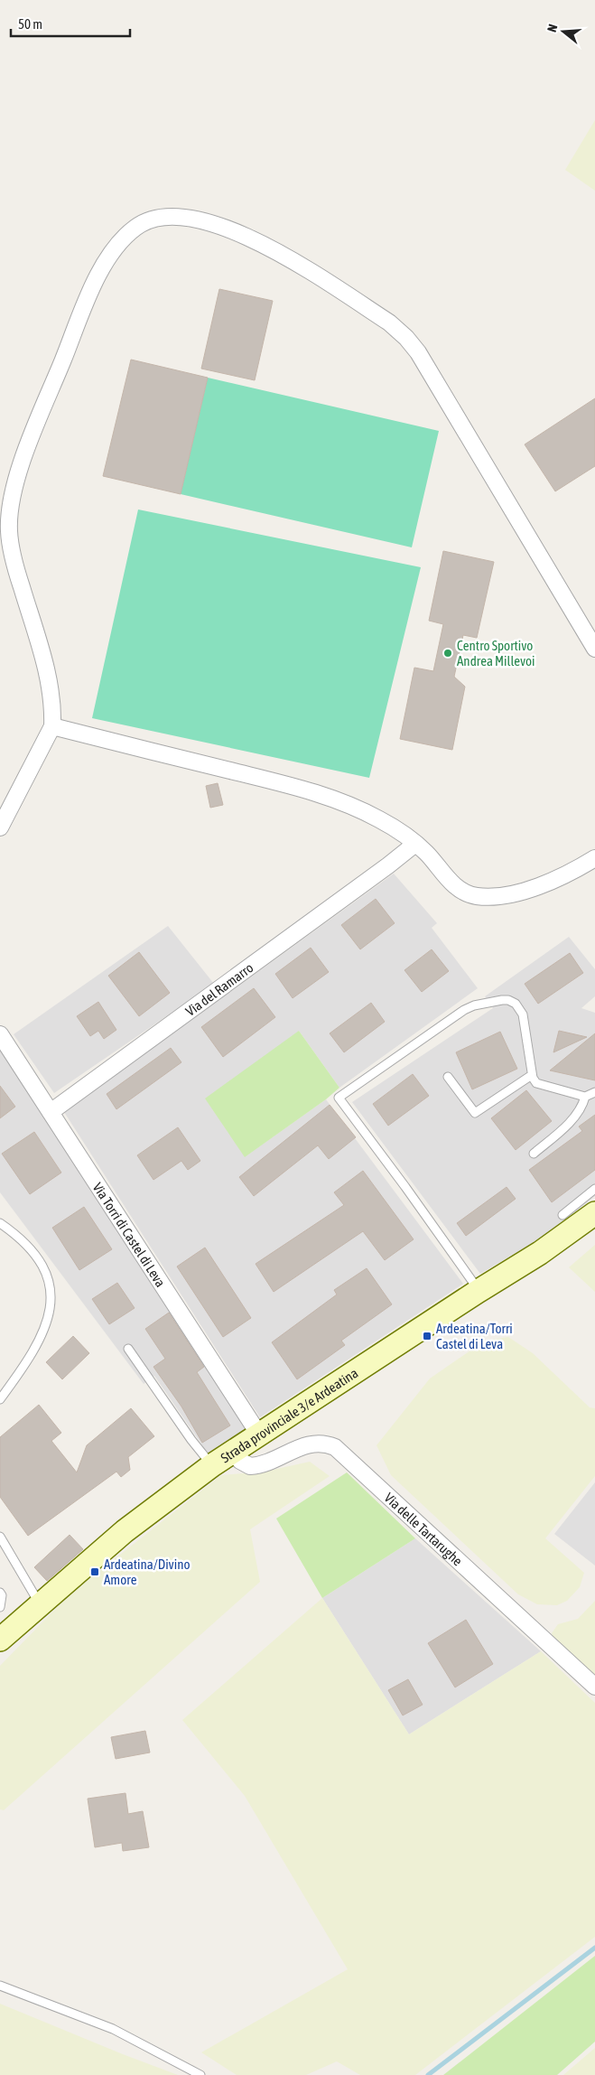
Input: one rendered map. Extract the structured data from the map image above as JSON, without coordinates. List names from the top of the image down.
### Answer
{
  "streets": {
    "main road": ["Strada provinciale 3/e Ardeatina"],
    "street": ["Via del Ramarro", "Via Torri di Castel di Leva", "Via delle Tartarughe"]
  },
  "crossings": [
    ["Via del Ramarro", "Via Torri di Castel di Leva"],
    ["Via Torri di Castel di Leva", "Strada provinciale 3/e Ardeatina"],
    ["Strada provinciale 3/e Ardeatina", "Via delle Tartarughe"]
  ],
  "places": {
    "other": ["Centro Sportivo Andrea Millevoi"],
    "transit": ["Ardeatina/Torri Castel di Leva", "Ardeatina/Divino Amore"]
  },
  "scale_bar": "50 m",
  "north": "left"
}
